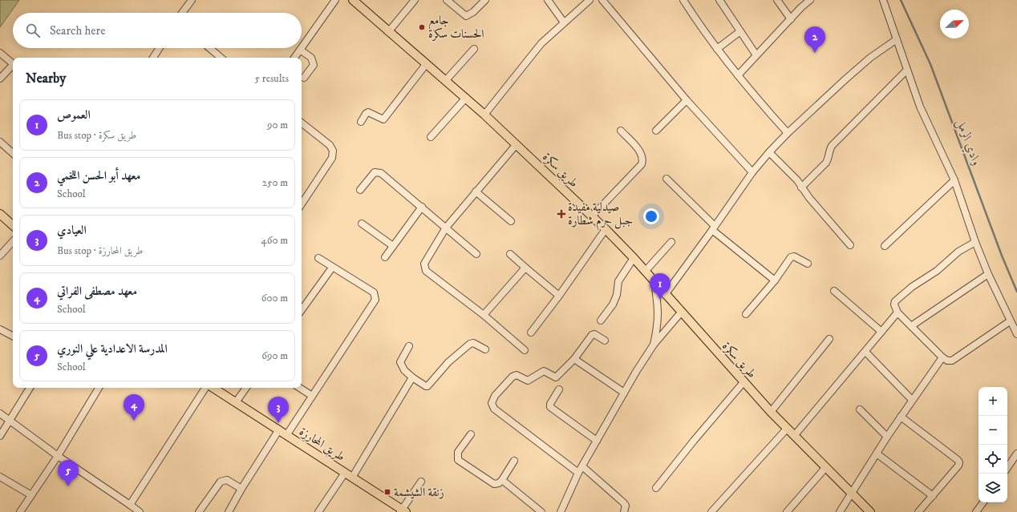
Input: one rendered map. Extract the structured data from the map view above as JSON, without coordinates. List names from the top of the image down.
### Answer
{
  "streets": {
    "main road": ["طريق سكرة", "طريق المحارزة"]
  },
  "water": ["وادي الرمل"],
  "places": {
    "other": ["جامع الحسنات سكرة"],
    "health": ["صيدلية مفيدة جبل حرم شطارة"],
    "transit": ["زنقة الشيشمة"]
  },
  "north": "top right",
  "page": {
    "search": "Search here",
    "pins": [
      "2",
      "1",
      "4",
      "3",
      "5"
    ],
    "heading": ["Nearby", "5 results"],
    "list": [
      {
        "mark": "1",
        "name": "العموص",
        "note": "Bus stop · طريق سكرة",
        "value": "90 m"
      },
      {
        "mark": "2",
        "name": "معهد أبو الحسن اللخمي",
        "note": "School",
        "value": "250 m"
      },
      {
        "mark": "3",
        "name": "العيادي",
        "note": "Bus stop · طريق المحارزة",
        "value": "460 m"
      },
      {
        "mark": "4",
        "name": "معهد مصطفى الفراتي",
        "note": "School",
        "value": "600 m"
      },
      {
        "mark": "5",
        "name": "المدرسة الاعدادية علي النوري",
        "note": "School",
        "value": "690 m"
      }
    ],
    "map_buttons": ["+", "−"]
  }
}
